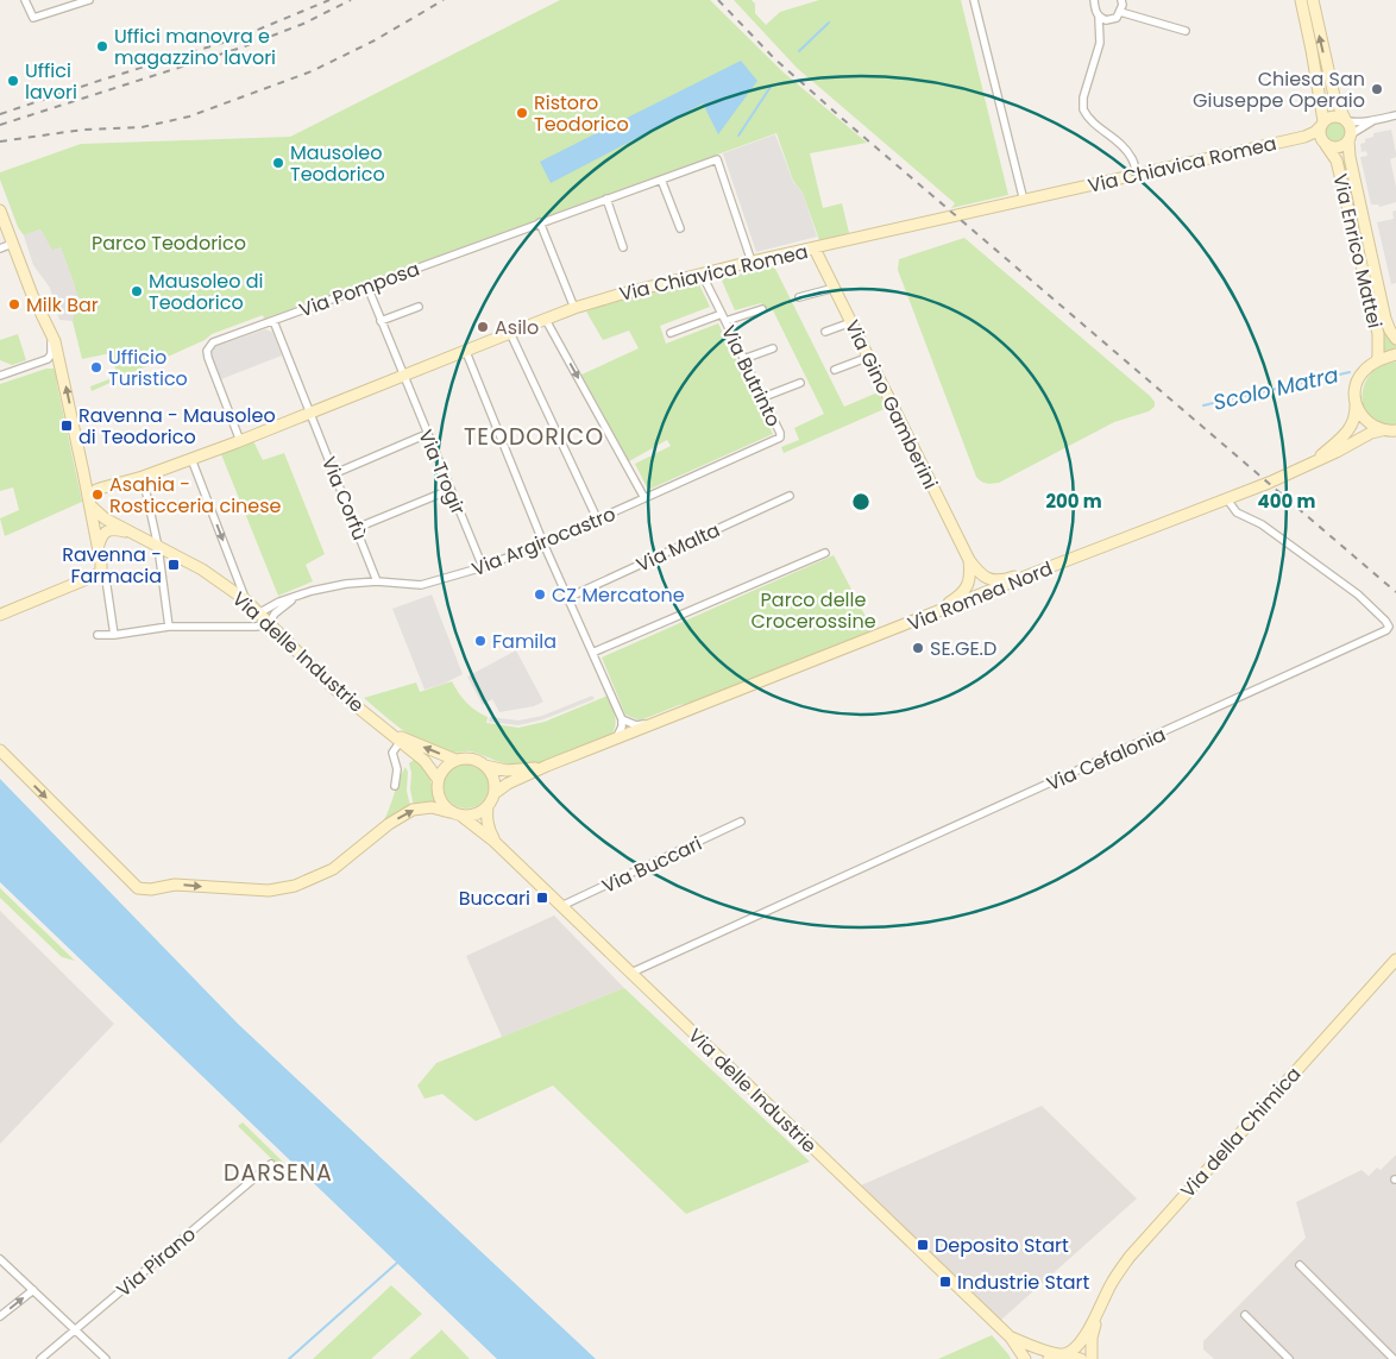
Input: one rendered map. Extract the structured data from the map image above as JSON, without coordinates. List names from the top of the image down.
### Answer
{
  "streets": {
    "street": [
      "Via Chiavica Romea",
      "Via Enrico Mattei",
      "Via Pomposa",
      "Via Butrinto",
      "Via Gino Gamberini",
      "Via Trogir",
      "Via Corfù",
      "Via Argirocastro",
      "Via Malta",
      "Via Romea Nord",
      "Via delle Industrie",
      "Via Cefalonia",
      "Via Buccari",
      "Via della Chimica",
      "Via Pirano"
    ]
  },
  "crossings": [
    ["Via Chiavica Romea", "Via Enrico Mattei"],
    ["Via Chiavica Romea", "Via Pomposa"],
    ["Via Chiavica Romea", "Via Butrinto"],
    ["Via Chiavica Romea", "Via Gino Gamberini"],
    ["Via Chiavica Romea", "Via Trogir"],
    ["Via Chiavica Romea", "Via Corfù"],
    ["Via Enrico Mattei", "Via Romea Nord"],
    ["Via Pomposa", "Via Trogir"],
    ["Via Pomposa", "Via Corfù"],
    ["Via Butrinto", "Via Argirocastro"],
    ["Via Gino Gamberini", "Via Romea Nord"],
    ["Via Trogir", "Via Argirocastro"],
    ["Via Corfù", "Via Argirocastro"],
    ["Via Argirocastro", "Via delle Industrie"],
    ["Via Romea Nord", "Via delle Industrie"],
    ["Via Romea Nord", "Via Cefalonia"],
    ["Via delle Industrie", "Via Cefalonia"],
    ["Via delle Industrie", "Via Buccari"],
    ["Via delle Industrie", "Via della Chimica"]
  ],
  "districts": ["TEODORICO", "DARSENA"],
  "water": ["Scolo Matra"],
  "parks": ["Parco Teodorico", "Parco delle Crocerossine"],
  "places": {
    "other": [
      "Uffici manovra e magazzino lavori",
      "Uffici lavori",
      "Chiesa San Giuseppe Operaio",
      "Ristoro Teodorico",
      "Mausoleo Teodorico",
      "Mausoleo di Teodorico",
      "Milk Bar",
      "Asilo",
      "Ufficio Turistico",
      "Asahia - Rosticceria cinese",
      "CZ Mercatone",
      "Famila",
      "SE.GE.D"
    ],
    "transit": [
      "Ravenna - Mausoleo di Teodorico",
      "Ravenna - Farmacia",
      "Buccari",
      "Deposito Start",
      "Industrie Start"
    ]
  },
  "rings": ["200 m", "400 m"]
}
